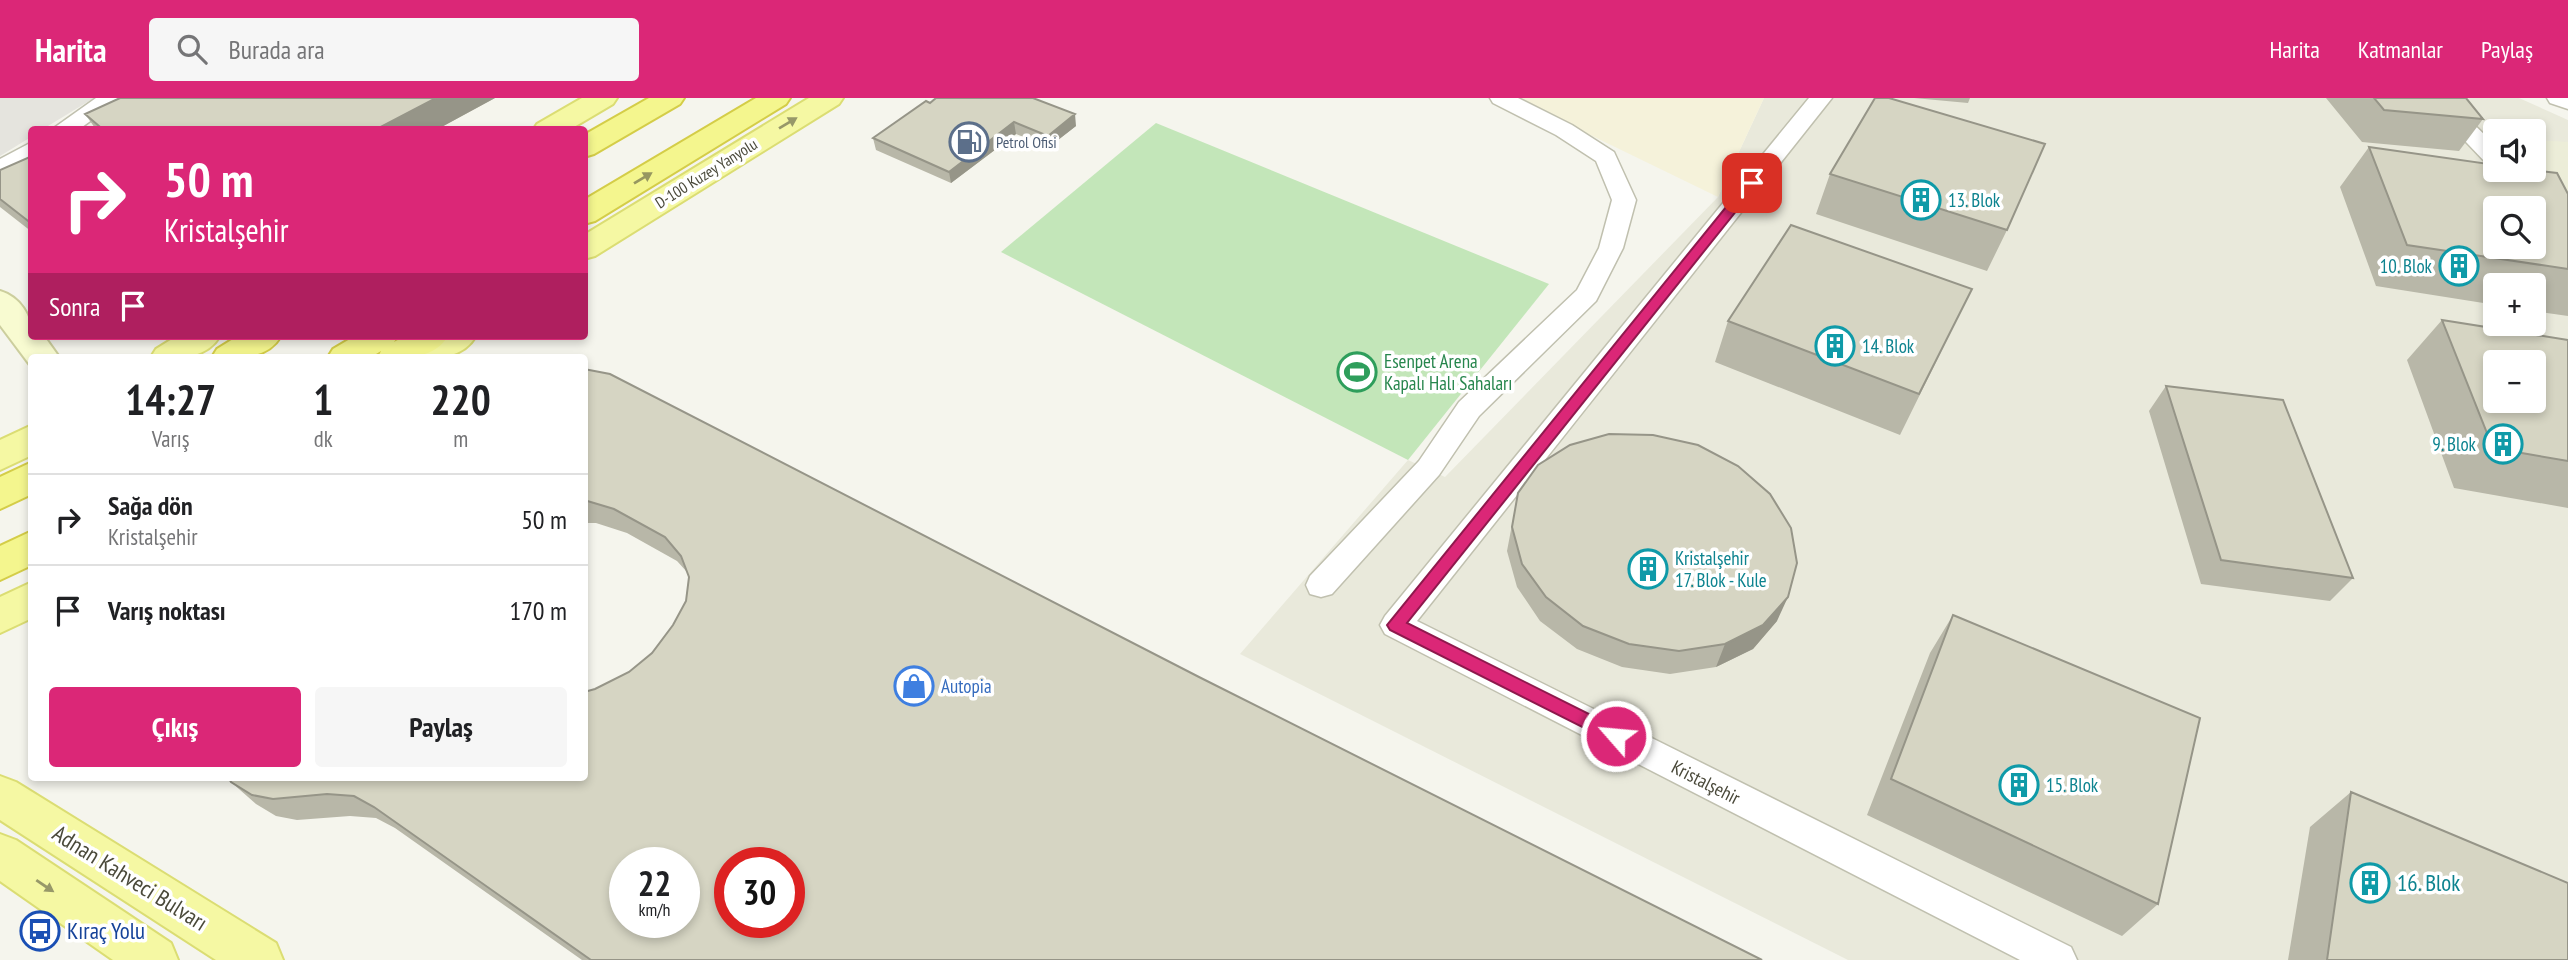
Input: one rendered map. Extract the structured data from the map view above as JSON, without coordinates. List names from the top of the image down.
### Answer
{
  "streets": {
    "main road": ["D-100 Kuzey Yanyolu", "Adnan Kahveci Bulvarı"],
    "street": ["Kristalşehir"]
  },
  "one_way": ["D-100 Kuzey Yanyolu"],
  "places": {
    "fuel station": ["Petrol Ofisi"],
    "building": [
      "13. Blok",
      "10. Blok",
      "14. Blok",
      "9. Blok",
      "Kristalşehir 17. Blok - Kule",
      "15. Blok",
      "16. Blok"
    ],
    "sports": ["Esenpet Arena Kapalı Halı Sahaları"],
    "shop": ["Autopia"],
    "bus stop": ["Kıraç Yolu"]
  },
  "page": {
    "header": "Harita",
    "search": "Burada ara",
    "nav": ["Harita", "Katmanlar", "Paylaş"],
    "map_buttons": ["+", "−"],
    "turn": ["50 m", "Kristalşehir"],
    "then": "Sonra",
    "eta": [
      "14:27",
      "Varış",
      "1",
      "dk",
      "220",
      "m"
    ],
    "list": [
      {
        "name": "Sağa dön",
        "note": "Kristalşehir",
        "value": "50 m"
      },
      {
        "name": "Varış noktası",
        "value": "170 m"
      }
    ],
    "buttons": ["Çıkış", "Paylaş"],
    "speed": "22 km/h",
    "limit": "30"
  }
}
